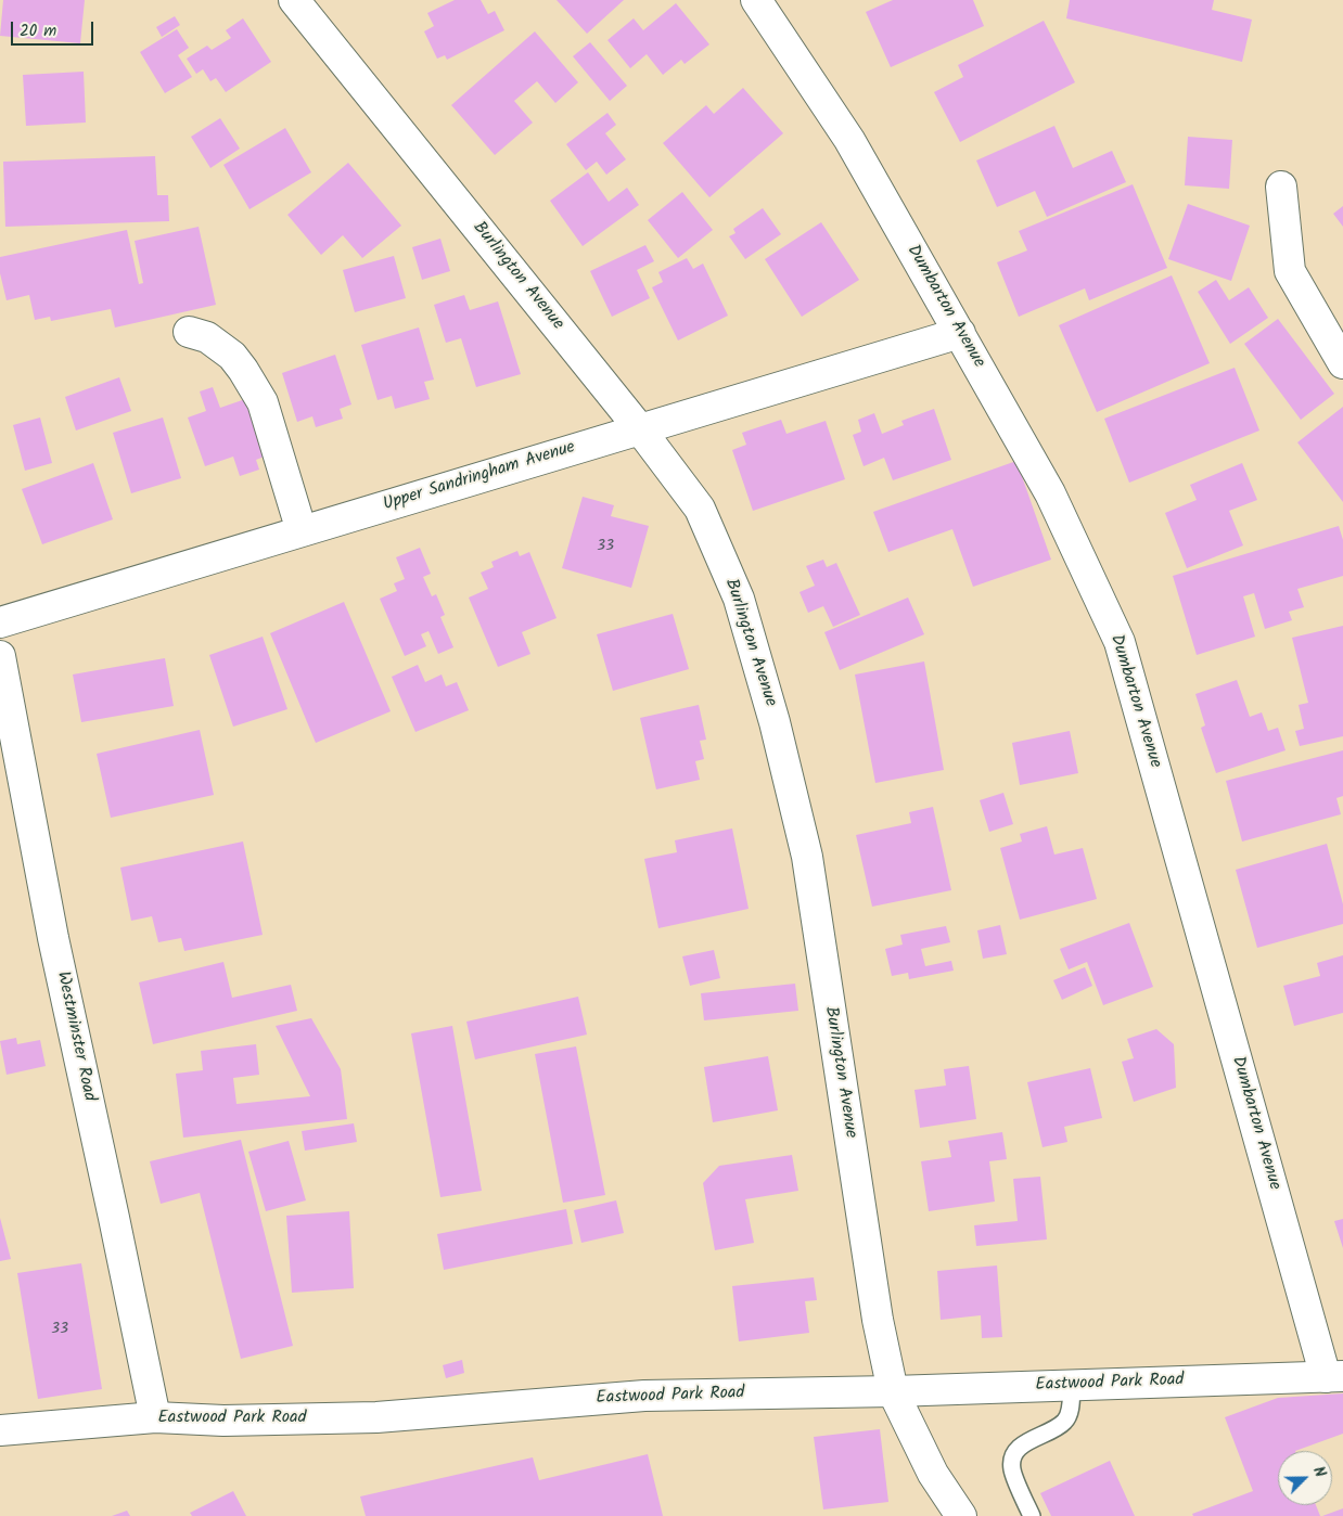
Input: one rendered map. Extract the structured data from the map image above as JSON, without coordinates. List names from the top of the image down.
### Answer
{
  "streets": {
    "street": [
      "Burlington Avenue",
      "Dumbarton Avenue",
      "Upper Sandringham Avenue",
      "Westminster Road",
      "Eastwood Park Road"
    ]
  },
  "crossings": [
    ["Burlington Avenue", "Upper Sandringham Avenue"],
    ["Burlington Avenue", "Eastwood Park Road"],
    ["Dumbarton Avenue", "Upper Sandringham Avenue"],
    ["Dumbarton Avenue", "Eastwood Park Road"],
    ["Westminster Road", "Eastwood Park Road"]
  ],
  "house_numbers": ["33", "33"],
  "scale_bar": "20 m",
  "north": "top right"
}
